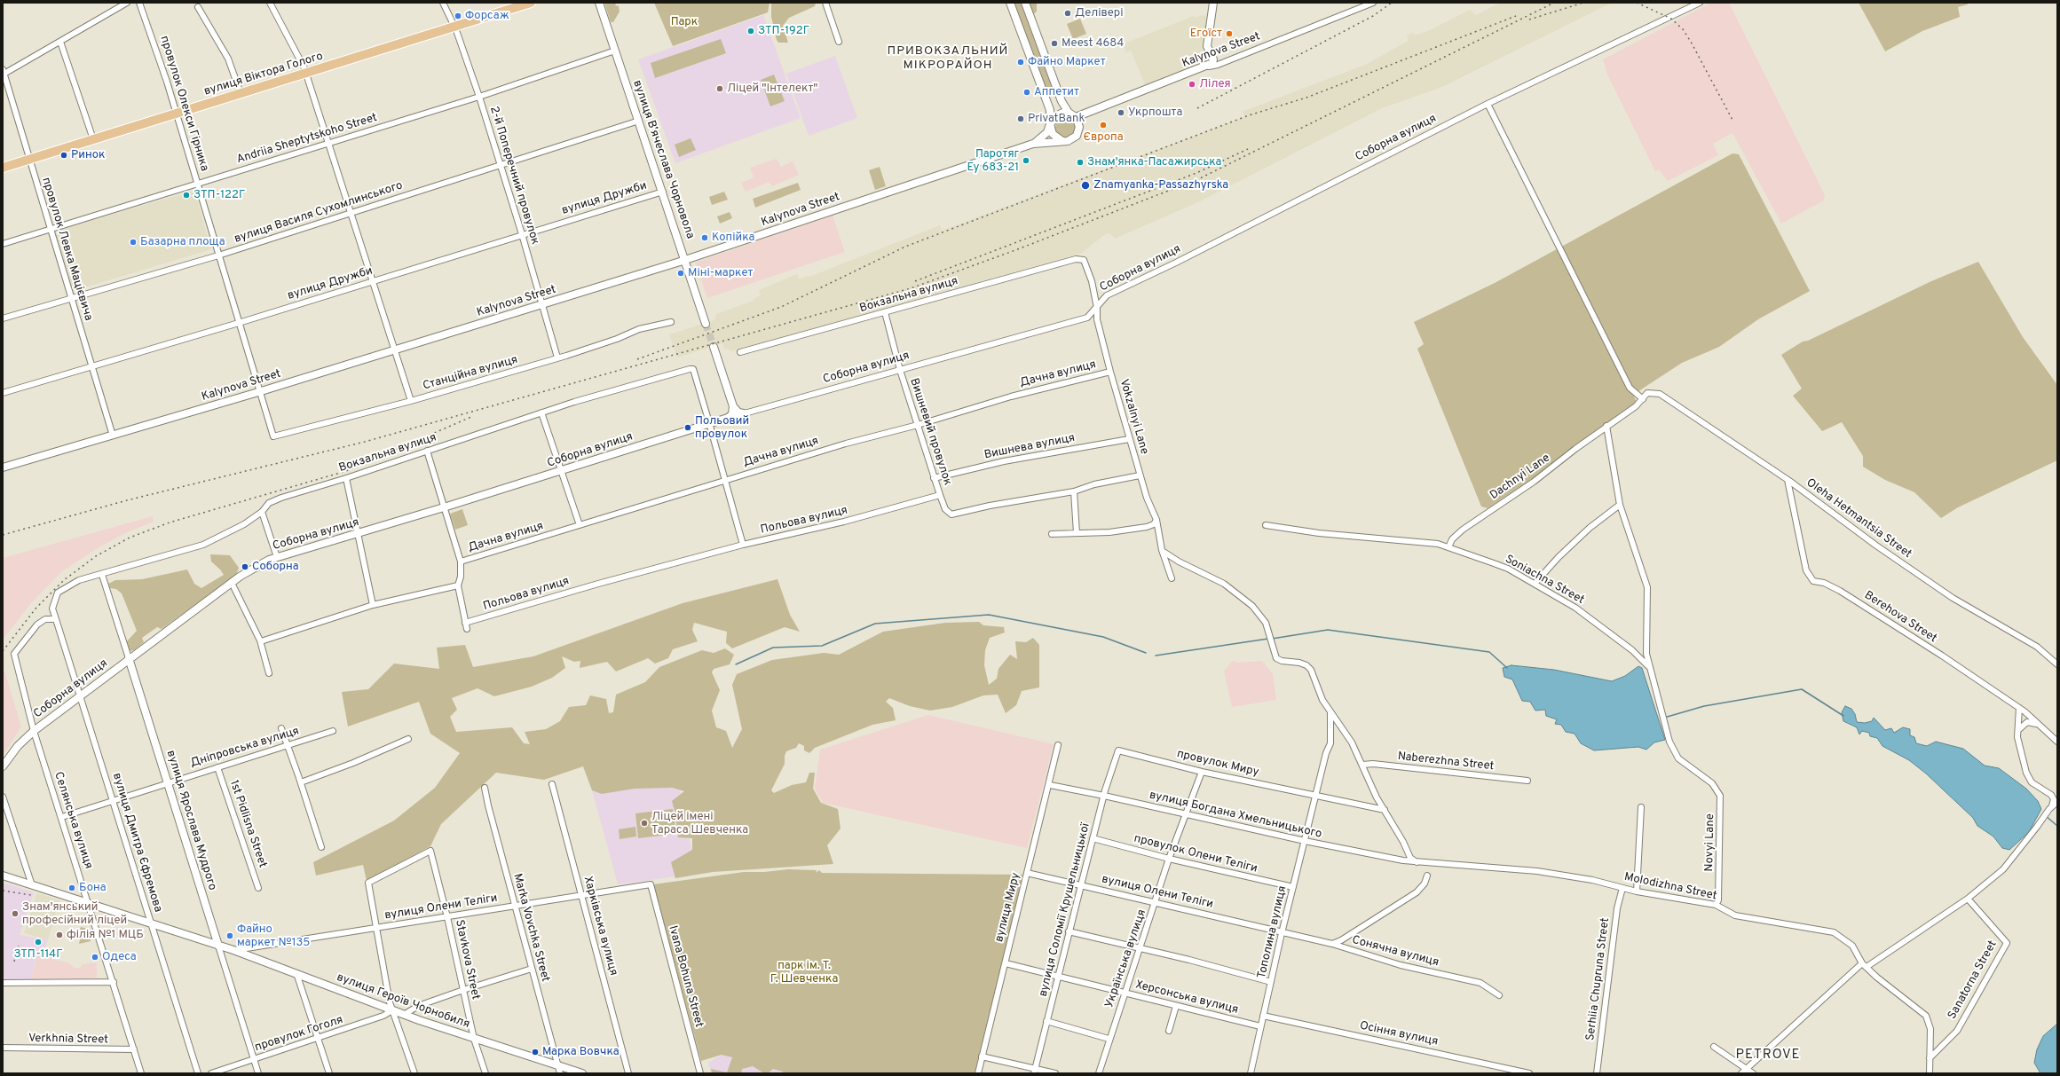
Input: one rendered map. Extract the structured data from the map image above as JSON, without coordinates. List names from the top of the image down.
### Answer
{
  "streets": {
    "main road": ["вулиця Віктора Голого"],
    "street": [
      "Kalynova Street",
      "провулок Олекси Гірника",
      "Соборна вулиця",
      "Andriia Sheptytskoho Street",
      "вулиця Вʼячеслава Чорновола",
      "2-й Поперечний провулок",
      "вулиця Дружби",
      "вулиця Василя Сухомлинського",
      "провулок Левка Мацієвича",
      "Вокзальна вулиця",
      "Станційна вулиця",
      "Дачна вулиця",
      "Vokzalnyi Lane",
      "Вишневий провулок",
      "Вишнева вулиця",
      "Dachnyi Lane",
      "Oleha Hetmantsia Street",
      "Польова вулиця",
      "Soniachna Street",
      "Berehova Street",
      "Дніпровська вулиця",
      "Naberezhna Street",
      "провулок Миру",
      "вулиця Богдана Хмельницького",
      "Селянська вулиця",
      "вулиця Ярослава Мудрого",
      "1st Pidlisna Street",
      "вулиця Дмитра Єфремова",
      "Novyi Lane",
      "провулок Олени Теліги",
      "Molodizhna Street",
      "вулиця Олени Теліги",
      "вулиця Миру",
      "вулиця Соломії Крушельницької",
      "Харківська вулиця",
      "Marka Vovchka Street",
      "Тополина вулиця",
      "Сонячна вулиця",
      "Українська вулиця",
      "Stavkova Street",
      "Ivana Bohuna Street",
      "Serhiia Chupruna Street",
      "Sanatorna Street",
      "Херсонська вулиця",
      "вулиця Героїв Чорнобиля",
      "провулок Гоголя",
      "Осіння вулиця",
      "Verkhnia Street"
    ]
  },
  "crossings": [
    ["Kalynova Street", "провулок Олекси Гірника"],
    ["Kalynova Street", "вулиця Вʼячеслава Чорновола"],
    ["Kalynova Street", "2-й Поперечний провулок"],
    ["Kalynova Street", "провулок Левка Мацієвича"],
    ["вулиця Віктора Голого", "провулок Олекси Гірника"],
    ["вулиця Віктора Голого", "2-й Поперечний провулок"],
    ["вулиця Віктора Голого", "провулок Левка Мацієвича"],
    ["провулок Олекси Гірника", "Andriia Sheptytskoho Street"],
    ["провулок Олекси Гірника", "вулиця Дружби"],
    ["провулок Олекси Гірника", "вулиця Василя Сухомлинського"],
    ["провулок Олекси Гірника", "Станційна вулиця"],
    ["Соборна вулиця", "Вокзальна вулиця"],
    ["Соборна вулиця", "Vokzalnyi Lane"],
    ["Соборна вулиця", "Вишневий провулок"],
    ["Соборна вулиця", "Селянська вулиця"],
    ["Соборна вулиця", "вулиця Ярослава Мудрого"],
    ["Соборна вулиця", "вулиця Дмитра Єфремова"],
    ["Andriia Sheptytskoho Street", "вулиця Вʼячеслава Чорновола"],
    ["Andriia Sheptytskoho Street", "2-й Поперечний провулок"],
    ["Andriia Sheptytskoho Street", "провулок Левка Мацієвича"],
    ["вулиця Вʼячеслава Чорновола", "вулиця Дружби"],
    ["вулиця Вʼячеслава Чорновола", "вулиця Василя Сухомлинського"],
    ["2-й Поперечний провулок", "вулиця Дружби"],
    ["2-й Поперечний провулок", "вулиця Василя Сухомлинського"],
    ["2-й Поперечний провулок", "Станційна вулиця"],
    ["вулиця Дружби", "провулок Левка Мацієвича"],
    ["вулиця Василя Сухомлинського", "провулок Левка Мацієвича"],
    ["Вокзальна вулиця", "Vokzalnyi Lane"],
    ["Вокзальна вулиця", "Вишневий провулок"],
    ["Вокзальна вулиця", "Селянська вулиця"],
    ["Вокзальна вулиця", "вулиця Ярослава Мудрого"],
    ["Вокзальна вулиця", "вулиця Дмитра Єфремова"],
    ["Дачна вулиця", "Vokzalnyi Lane"],
    ["Дачна вулиця", "Вишневий провулок"],
    ["Vokzalnyi Lane", "Вишнева вулиця"],
    ["Вишневий провулок", "Вишнева вулиця"],
    ["Вишневий провулок", "Польова вулиця"],
    ["Dachnyi Lane", "Oleha Hetmantsia Street"],
    ["Dachnyi Lane", "Soniachna Street"],
    ["Oleha Hetmantsia Street", "Berehova Street"],
    ["Soniachna Street", "Novyi Lane"],
    ["Дніпровська вулиця", "Селянська вулиця"],
    ["Дніпровська вулиця", "вулиця Ярослава Мудрого"],
    ["Дніпровська вулиця", "1st Pidlisna Street"],
    ["Дніпровська вулиця", "вулиця Дмитра Єфремова"],
    ["провулок Миру", "вулиця Соломії Крушельницької"],
    ["провулок Миру", "Тополина вулиця"],
    ["провулок Миру", "Українська вулиця"],
    ["вулиця Богдана Хмельницького", "Molodizhna Street"],
    ["вулиця Богдана Хмельницького", "вулиця Миру"],
    ["вулиця Богдана Хмельницького", "вулиця Соломії Крушельницької"],
    ["вулиця Богдана Хмельницького", "Тополина вулиця"],
    ["вулиця Богдана Хмельницького", "Українська вулиця"],
    ["Селянська вулиця", "вулиця Дмитра Єфремова"],
    ["Селянська вулиця", "Verkhnia Street"],
    ["вулиця Ярослава Мудрого", "вулиця Героїв Чорнобиля"],
    ["вулиця Ярослава Мудрого", "провулок Гоголя"],
    ["Novyi Lane", "Molodizhna Street"],
    ["провулок Олени Теліги", "вулиця Соломії Крушельницької"],
    ["провулок Олени Теліги", "Тополина вулиця"],
    ["провулок Олени Теліги", "Українська вулиця"],
    ["Molodizhna Street", "Serhiia Chupruna Street"],
    ["Molodizhna Street", "Sanatorna Street"],
    ["вулиця Олени Теліги", "вулиця Миру"],
    ["вулиця Олени Теліги", "вулиця Соломії Крушельницької"],
    ["вулиця Олени Теліги", "Харківська вулиця"],
    ["вулиця Олени Теліги", "Marka Vovchka Street"],
    ["вулиця Олени Теліги", "Тополина вулиця"],
    ["вулиця Олени Теліги", "Сонячна вулиця"],
    ["вулиця Олени Теліги", "Українська вулиця"],
    ["вулиця Олени Теліги", "Stavkova Street"],
    ["вулиця Олени Теліги", "Ivana Bohuna Street"],
    ["вулиця Олени Теліги", "вулиця Героїв Чорнобиля"],
    ["вулиця Миру", "Херсонська вулиця"],
    ["вулиця Соломії Крушельницької", "Херсонська вулиця"],
    ["Marka Vovchka Street", "вулиця Героїв Чорнобиля"],
    ["Тополина вулиця", "Сонячна вулиця"],
    ["Тополина вулиця", "Херсонська вулиця"],
    ["Тополина вулиця", "Осіння вулиця"],
    ["Українська вулиця", "Херсонська вулиця"],
    ["Stavkova Street", "вулиця Героїв Чорнобиля"],
    ["вулиця Героїв Чорнобиля", "провулок Гоголя"]
  ],
  "districts": ["ПРИВОКЗАЛЬНИЙ МІКРОРАЙОН", "PETROVE"],
  "parks": ["Парк", "парк ім. Т. Г. Шевченка"],
  "places": [
    "Делівері",
    "Форсаж",
    "ЗТП-192Г",
    "Егоїст",
    "Meest 4684",
    "Файно Маркет",
    "Лілея",
    "Ліцей \"Інтелект\"",
    "Аппетит",
    "Укрпошта",
    "PrivatBank",
    "Європа",
    "Ринок",
    "Паротяг Еу 683-21",
    "Знам'янка-Пасажирська",
    "Znamyanka-Passazhyrska",
    "ЗТП-122Г",
    "Копійка",
    "Базарна площа",
    "Міні-маркет",
    "Польовий провулок",
    "Соборна",
    "Ліцей імені Тараса Шевченка",
    "Бона",
    "Знам'янський професійний ліцей",
    "філія №1 МЦБ",
    "Файно маркет №135",
    "ЗТП-114Г",
    "Одеса",
    "Марка Вовчка"
  ]
}
